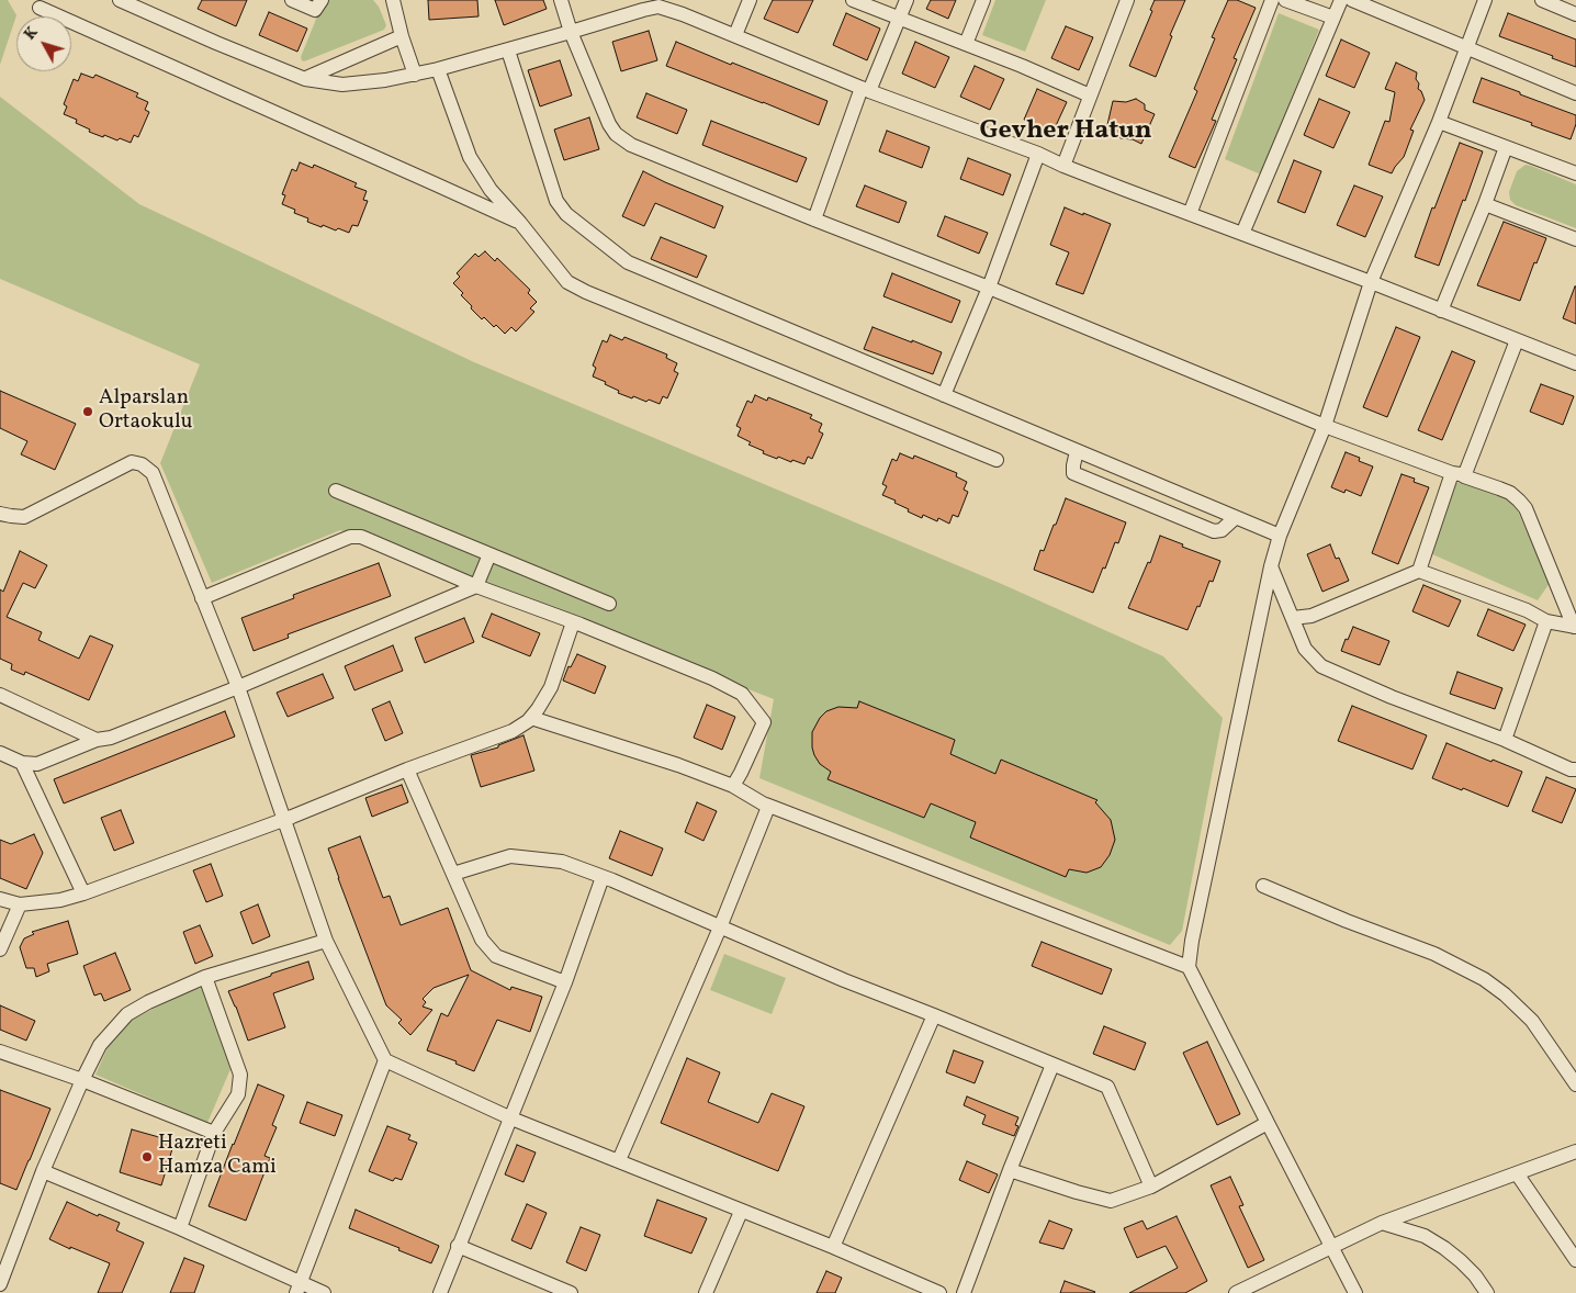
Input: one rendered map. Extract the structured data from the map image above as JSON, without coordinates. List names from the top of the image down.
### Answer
{
  "districts": ["Gevher Hatun"],
  "places": ["Alparslan Ortaokulu", "Hazreti Hamza Cami"],
  "north": "top left"
}
